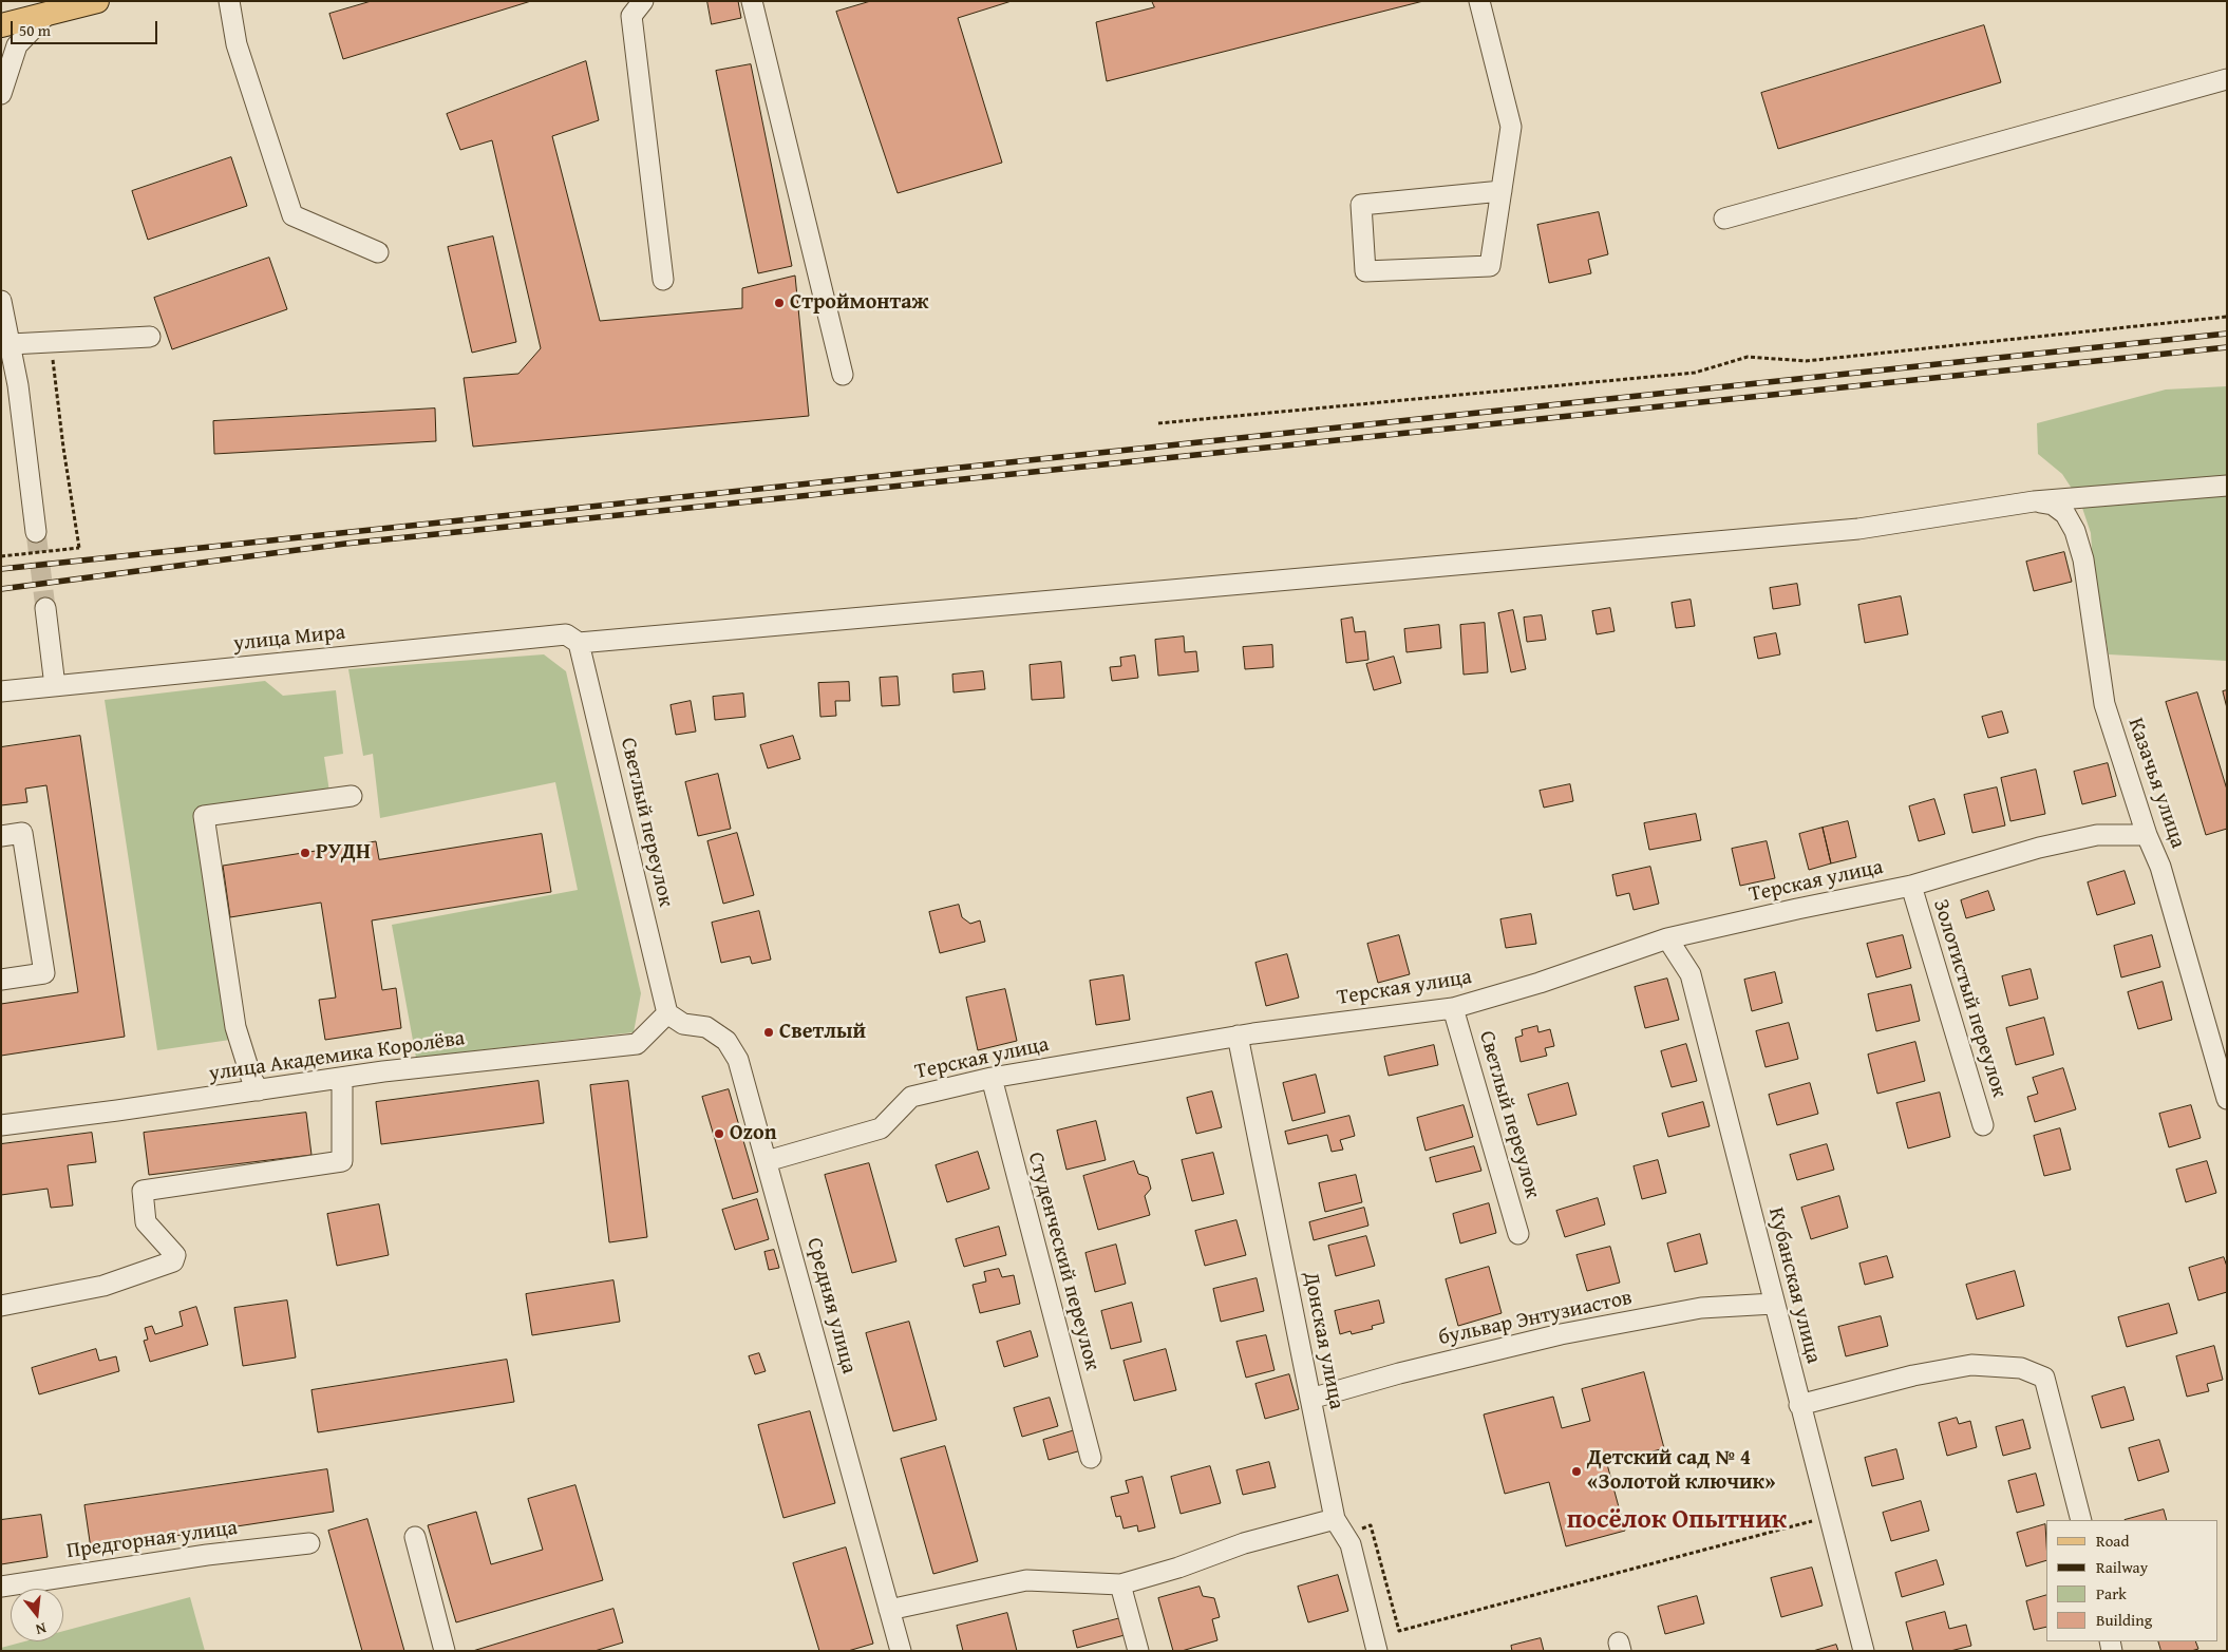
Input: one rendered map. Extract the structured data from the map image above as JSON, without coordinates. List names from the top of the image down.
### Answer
{
  "streets": {
    "street": [
      "улица Мира",
      "Казачья улица",
      "Светлый переулок",
      "Терская улица",
      "Золотистый переулок",
      "улица Академика Королёва",
      "Студенческий переулок",
      "Кубанская улица",
      "Средняя улица",
      "бульвар Энтузиастов",
      "Донская улица",
      "Предгорная улица"
    ]
  },
  "crossings": [
    ["улица Мира", "Светлый переулок"],
    ["Казачья улица", "Терская улица"],
    ["Светлый переулок", "Терская улица"],
    ["Светлый переулок", "улица Академика Королёва"],
    ["Светлый переулок", "Средняя улица"],
    ["Терская улица", "Золотистый переулок"],
    ["Терская улица", "Студенческий переулок"],
    ["Терская улица", "Кубанская улица"],
    ["Терская улица", "Средняя улица"],
    ["Терская улица", "Донская улица"],
    ["улица Академика Королёва", "Средняя улица"],
    ["Кубанская улица", "бульвар Энтузиастов"],
    ["бульвар Энтузиастов", "Донская улица"]
  ],
  "districts": ["посёлок Опытник"],
  "places": [
    "Строймонтаж",
    "РУДН",
    "Светлый",
    "Ozon",
    "Детский сад № 4 «Золотой ключик»"
  ],
  "legend": [
    "Road",
    "Railway",
    "Park",
    "Building"
  ],
  "scale_bar": "50 m",
  "north": "bottom"
}
